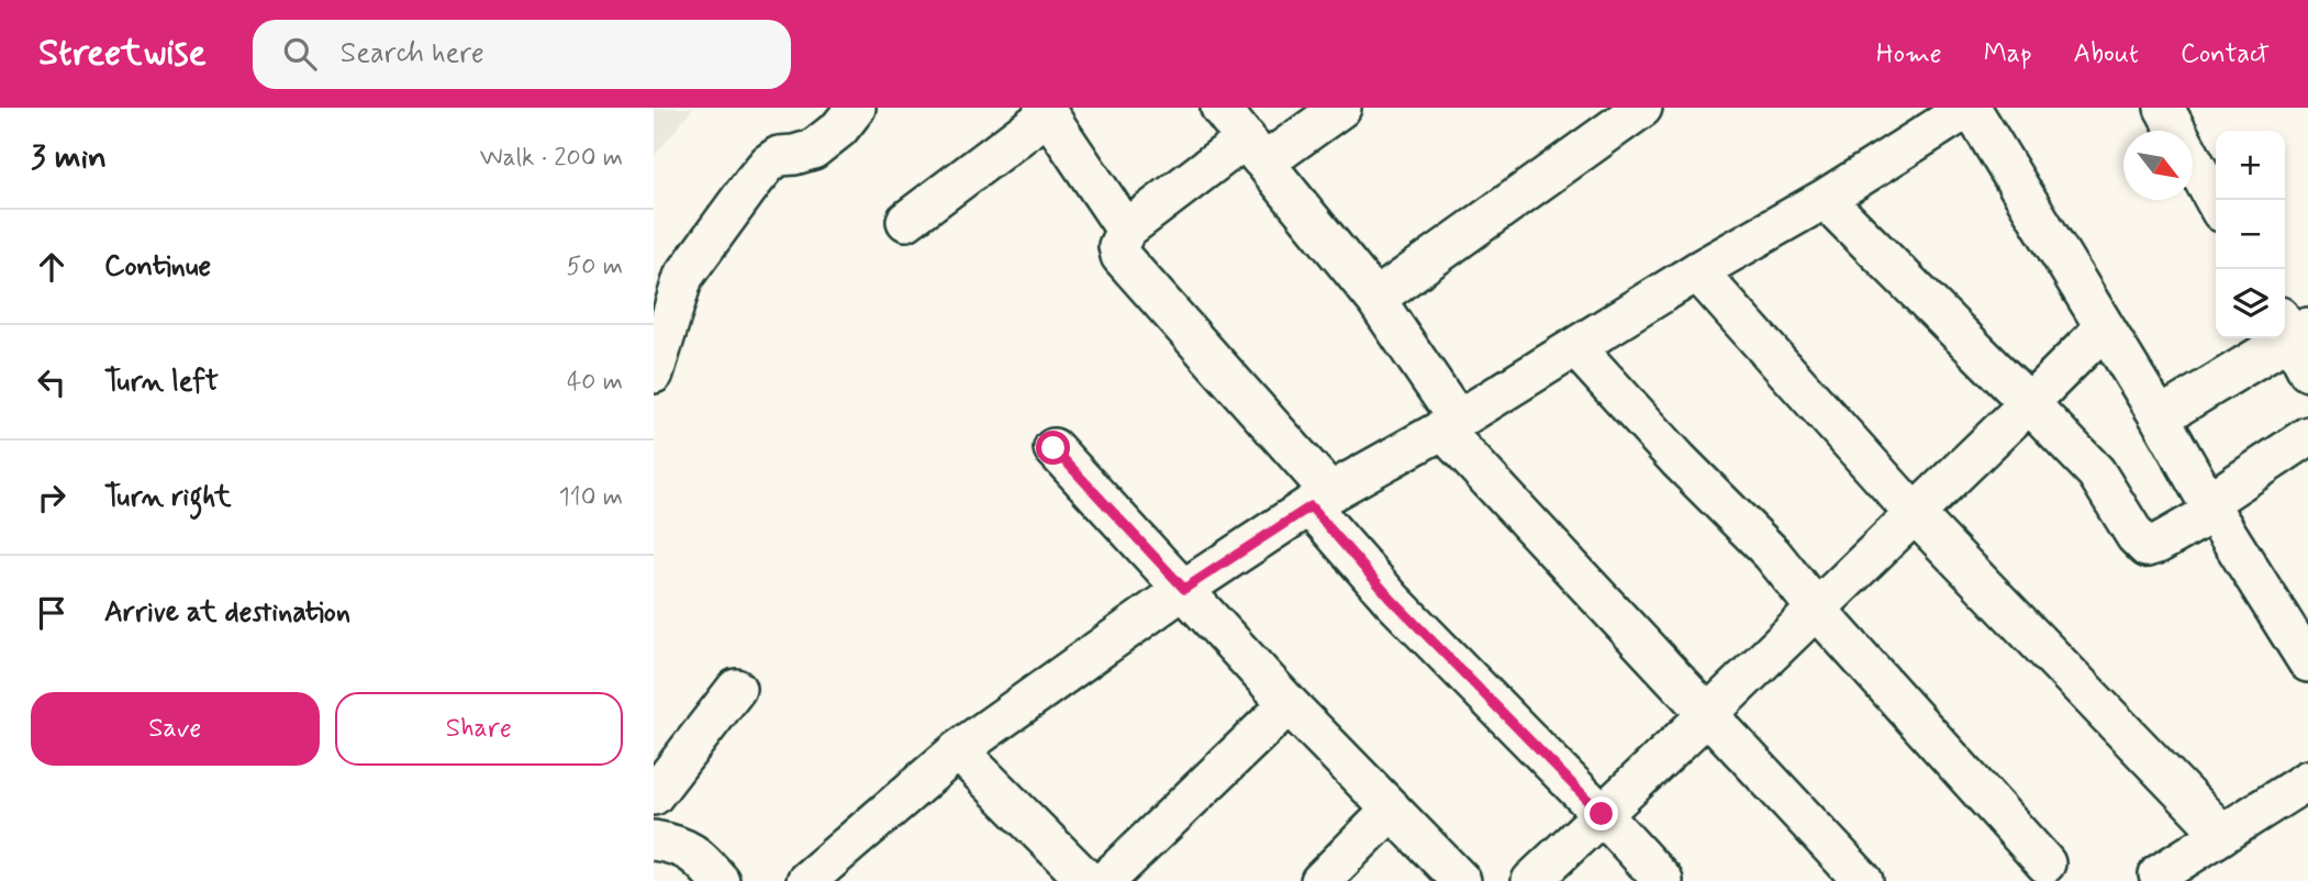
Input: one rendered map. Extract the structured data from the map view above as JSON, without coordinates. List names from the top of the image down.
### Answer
{
  "north": "bottom right",
  "page": {
    "header": "Streetwise",
    "search": "Search here",
    "nav": [
      "Home",
      "Map",
      "About",
      "Contact"
    ],
    "heading": ["3 min", "Walk · 200 m"],
    "map_buttons": ["+", "−"],
    "list": [
      ["Continue", "50 m"],
      ["Turn left", "40 m"],
      ["Turn right", "110 m"],
      "Arrive at destination"
    ],
    "buttons": ["Save", "Share"]
  }
}
